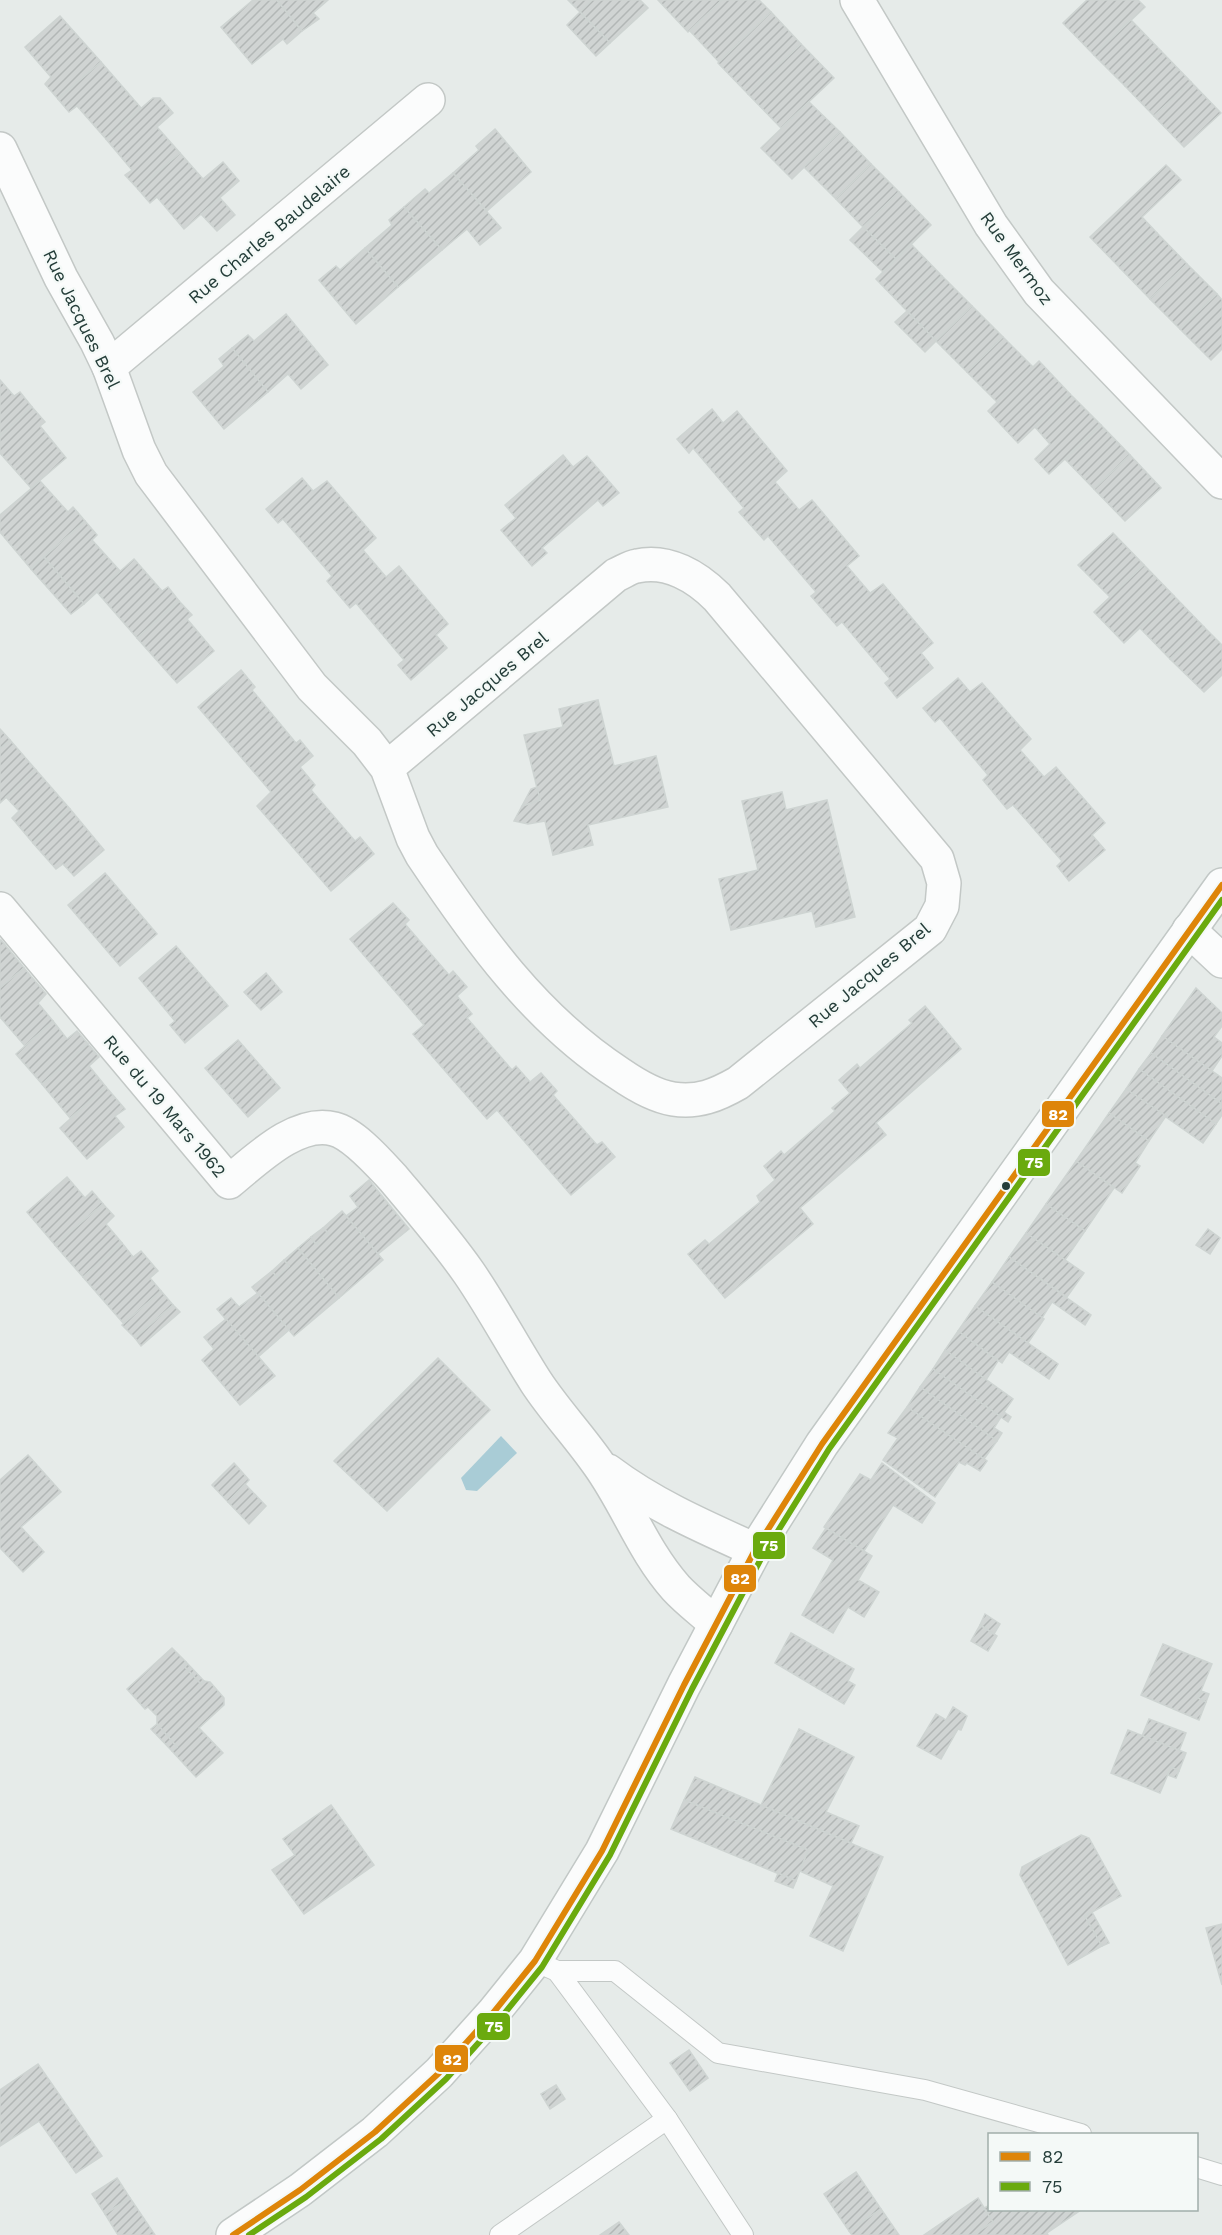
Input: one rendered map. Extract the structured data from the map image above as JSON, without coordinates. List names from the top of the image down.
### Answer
{
  "streets": {
    "street": [
      "Rue Charles Baudelaire",
      "Rue Mermoz",
      "Rue Jacques Brel",
      "Rue du 19 Mars 1962"
    ]
  },
  "crossings": [
    ["Rue Charles Baudelaire", "Rue Jacques Brel"]
  ],
  "lines": ["transit line 82", "transit line 75"],
  "legend": ["82", "75"]
}
